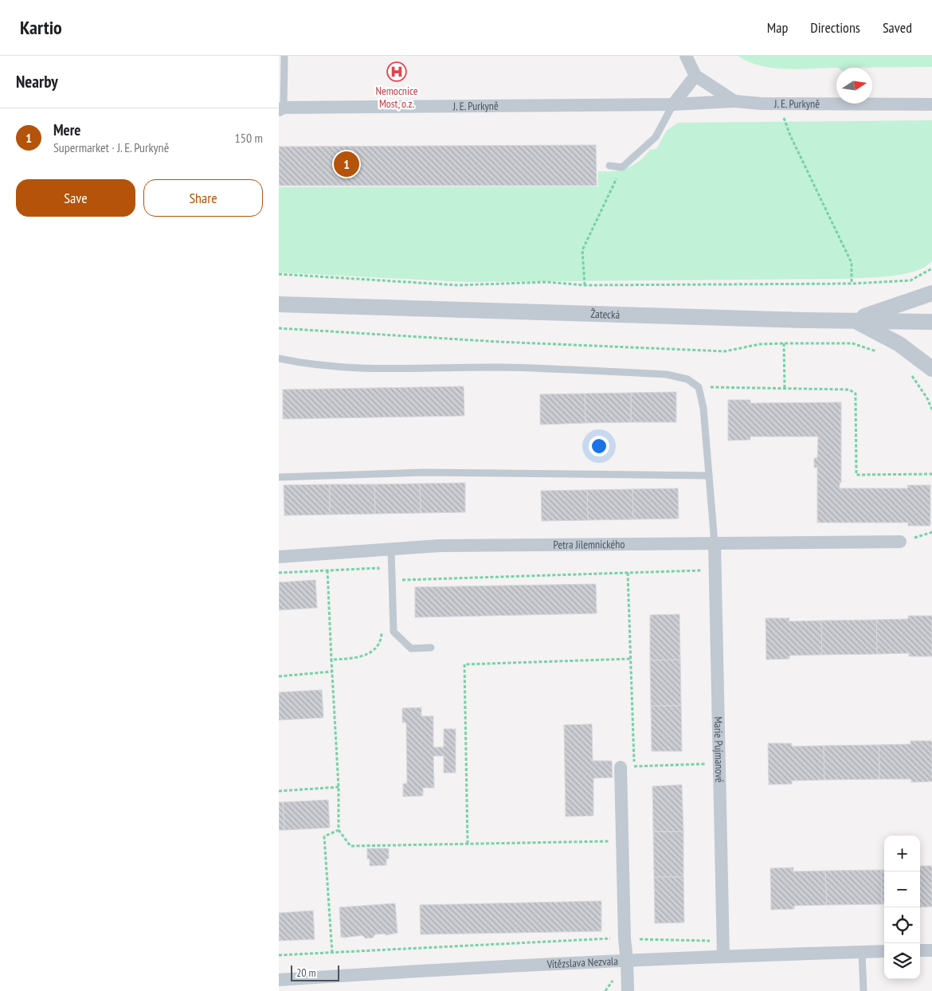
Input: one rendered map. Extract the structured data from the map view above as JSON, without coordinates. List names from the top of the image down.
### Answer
{
  "streets": {
    "street": [
      "J. E. Purkyně",
      "Žatecká",
      "Petra Jilemnického",
      "Marie Pujmanové",
      "Vítězslava Nezvala"
    ]
  },
  "crossings": [
    ["Petra Jilemnického", "Marie Pujmanové"],
    ["Marie Pujmanové", "Vítězslava Nezvala"]
  ],
  "places": {
    "hospital": ["Nemocnice Most, o.z."]
  },
  "scale_bar": "20 m",
  "north": "right",
  "page": {
    "header": "Kartio",
    "nav": ["Map", "Directions", "Saved"],
    "heading": "Nearby",
    "list": [
      {
        "mark": "1",
        "name": "Mere",
        "note": "Supermarket · J. E. Purkyně",
        "value": "150 m"
      }
    ],
    "pins": "1",
    "buttons": ["Save", "Share"],
    "map_buttons": ["+", "−"],
    "scale": "20 m"
  }
}
